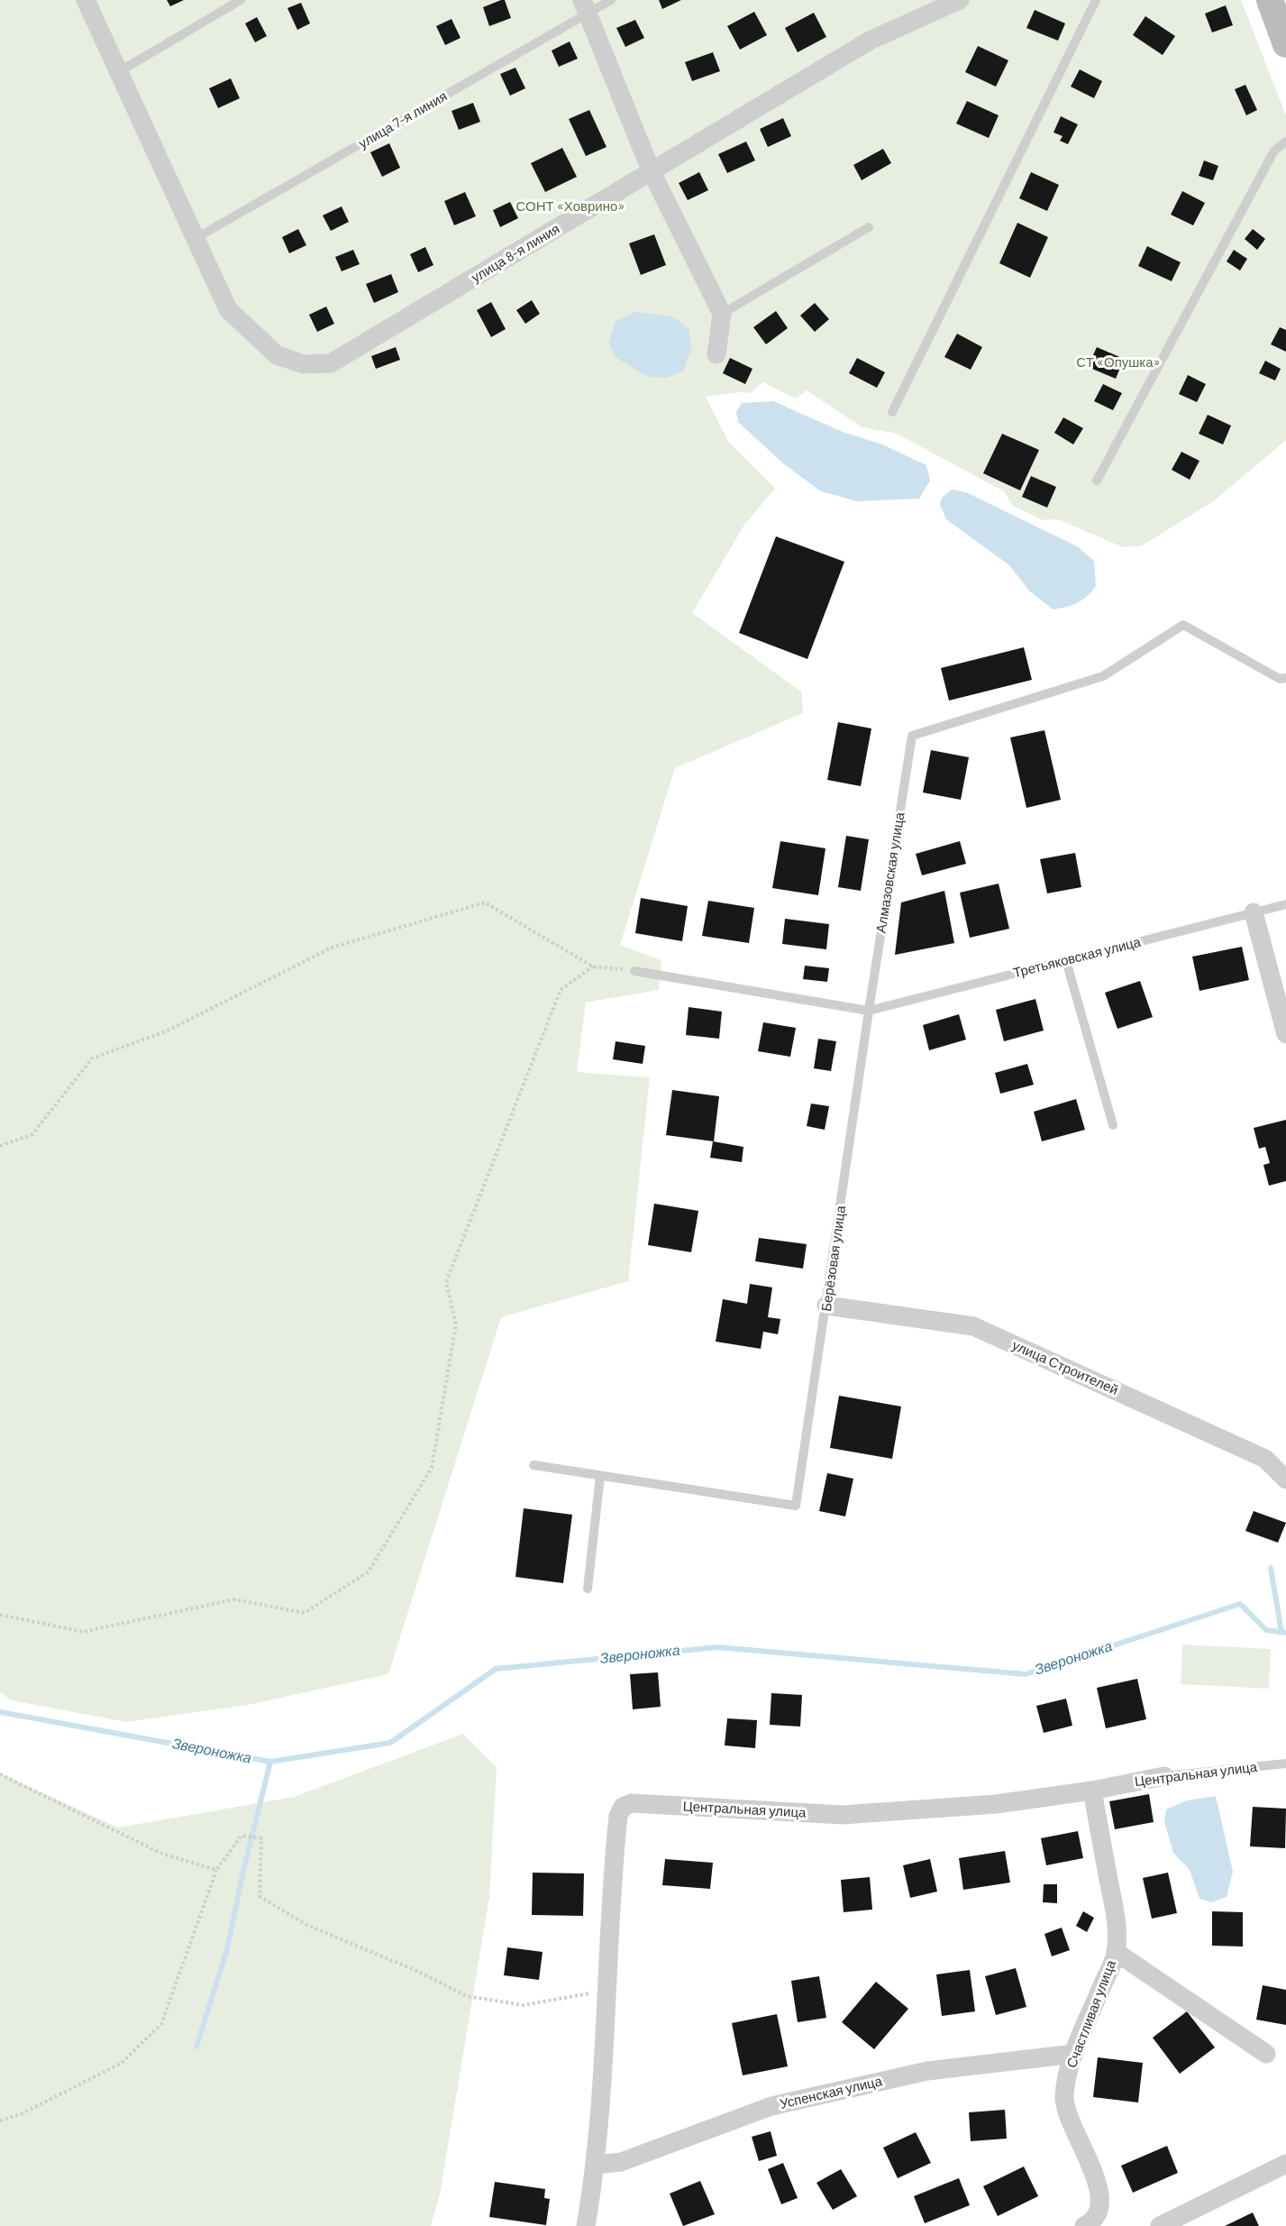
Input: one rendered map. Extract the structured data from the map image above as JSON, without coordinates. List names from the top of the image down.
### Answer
{
  "streets": {
    "street": [
      "улица 8-я линия",
      "улица Строителей",
      "Центральная улица",
      "Счастливая улица",
      "Успенская улица"
    ],
    "lane": [
      "улица 7-я линия",
      "Алмазовская улица",
      "Третьяковская улица",
      "Берёзовая улица"
    ]
  },
  "crossings": [
    ["улица 7-я линия", "улица 8-я линия"],
    ["Алмазовская улица", "Третьяковская улица"],
    ["Алмазовская улица", "Берёзовая улица"],
    ["Третьяковская улица", "Берёзовая улица"],
    ["Берёзовая улица", "улица Строителей"],
    ["Центральная улица", "Счастливая улица"],
    ["Центральная улица", "Успенская улица"],
    ["Счастливая улица", "Успенская улица"]
  ],
  "water": ["Звероножка"],
  "parks": ["СОНТ «Ховрино»", "СТ «Опушка»"]
}
